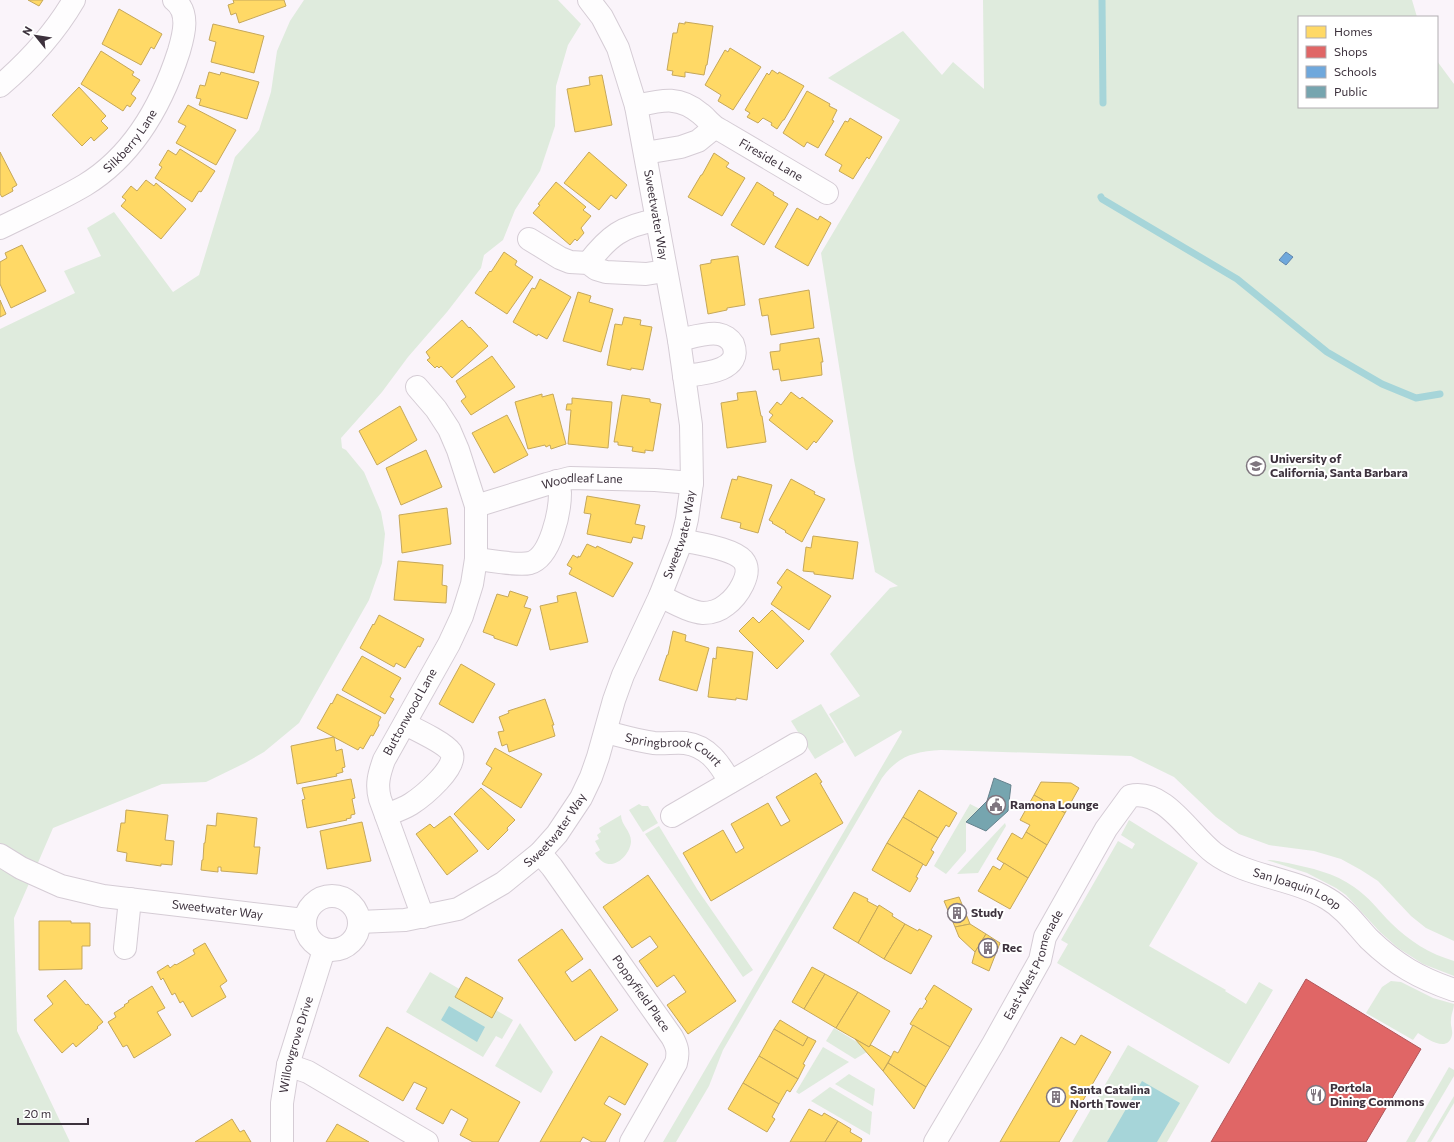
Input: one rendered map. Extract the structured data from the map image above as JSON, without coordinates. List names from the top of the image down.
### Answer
{
  "streets": {
    "street": [
      "Silkberry Lane",
      "Fireside Lane",
      "Sweetwater Way",
      "Woodleaf Lane",
      "Buttonwood Lane",
      "Springbrook Court",
      "San Joaquin Loop",
      "East-West Promenade",
      "Poppyfield Place",
      "Willowgrove Drive"
    ]
  },
  "crossings": [
    ["Fireside Lane", "Sweetwater Way"],
    ["Sweetwater Way", "Woodleaf Lane"],
    ["Sweetwater Way", "Buttonwood Lane"],
    ["Sweetwater Way", "Springbrook Court"],
    ["Sweetwater Way", "Poppyfield Place"],
    ["Sweetwater Way", "Willowgrove Drive"],
    ["Woodleaf Lane", "Buttonwood Lane"],
    ["San Joaquin Loop", "East-West Promenade"]
  ],
  "places": {
    "school or university": ["University of California, Santa Barbara"],
    "public building": ["Ramona Lounge"],
    "building": ["Study", "Rec", "Santa Catalina North Tower"],
    "restaurant": ["Portola Dining Commons"]
  },
  "legend": [
    "Homes",
    "Shops",
    "Schools",
    "Public"
  ],
  "scale_bar": "20 m",
  "north": "top left"
}
